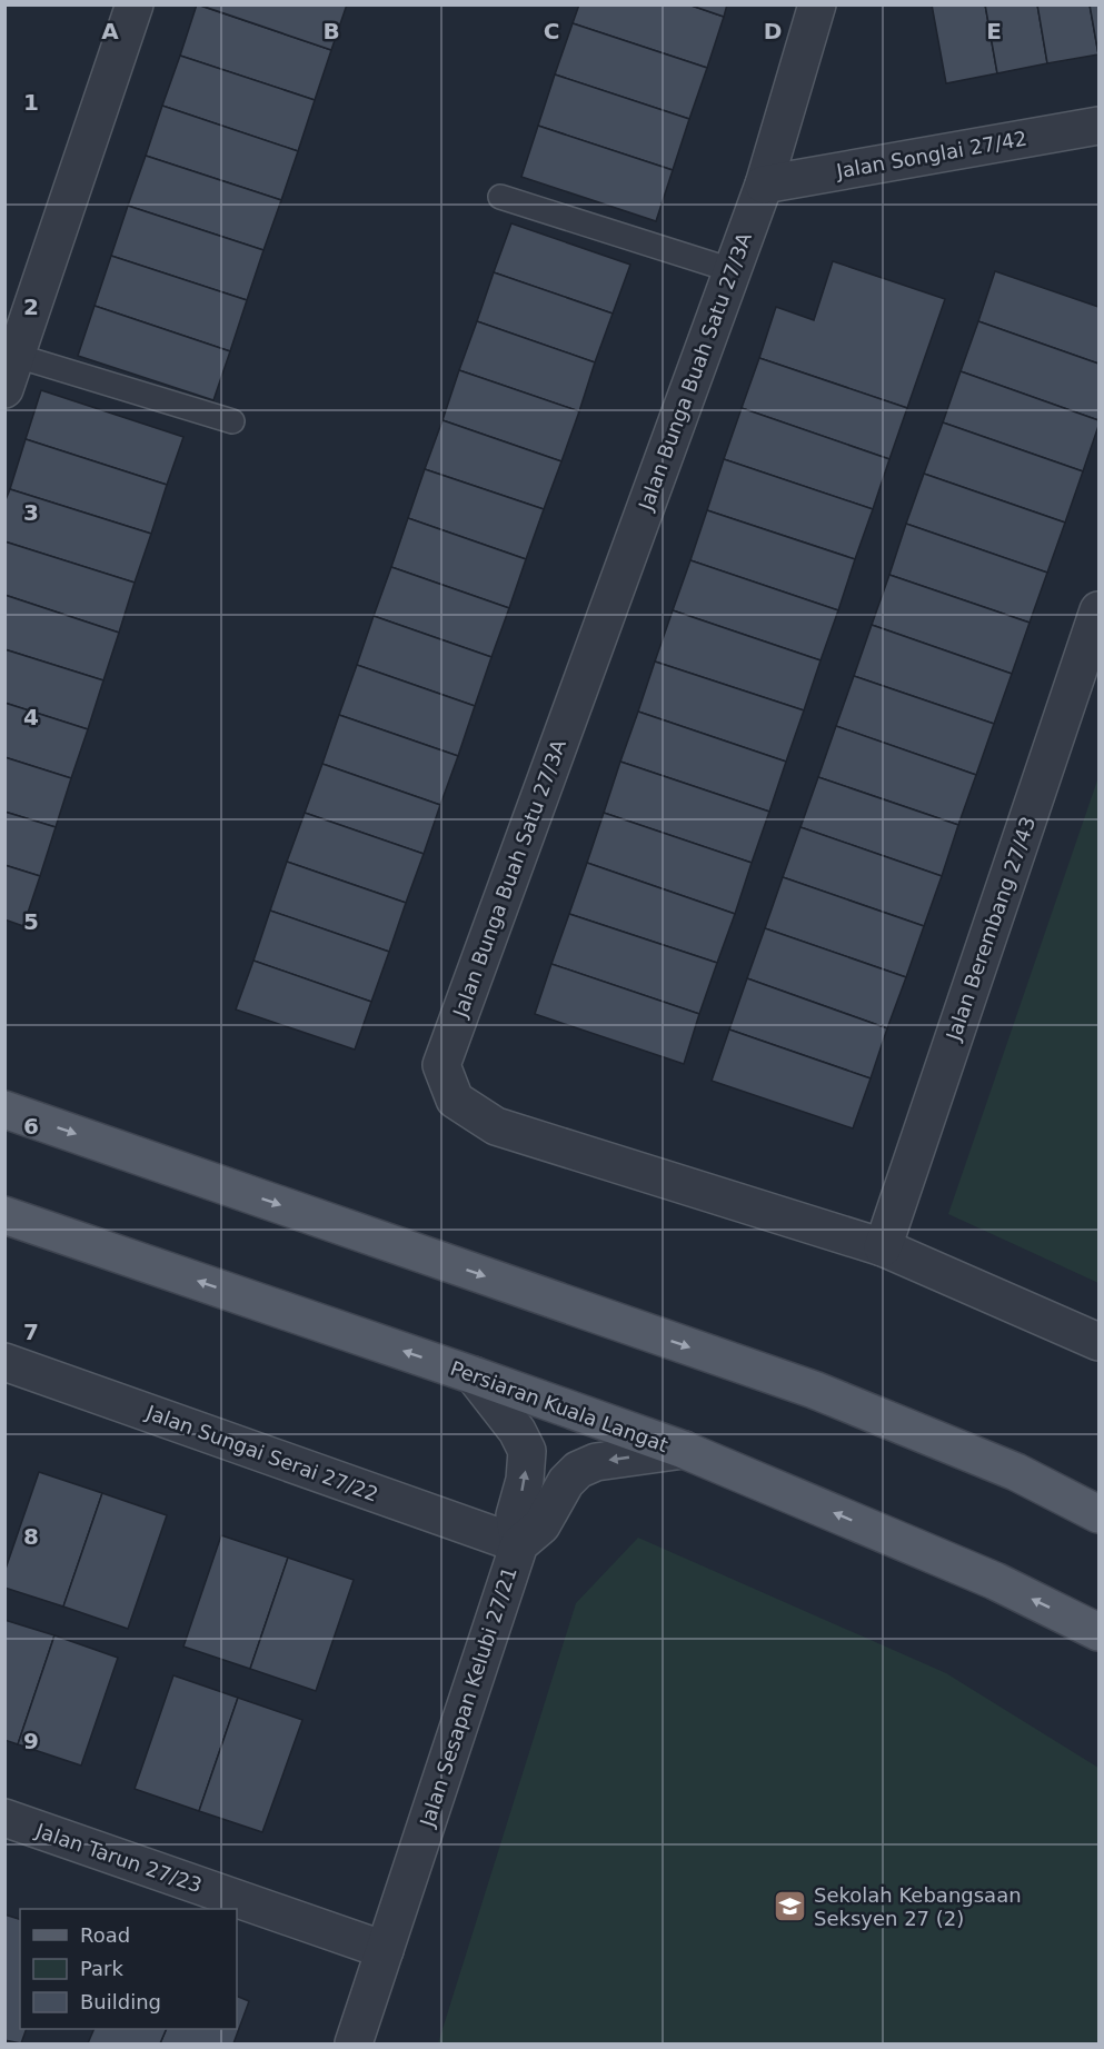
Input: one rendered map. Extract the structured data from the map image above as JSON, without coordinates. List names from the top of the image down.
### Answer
{
  "streets": {
    "main road": ["Persiaran Kuala Langat"],
    "street": [
      "Jalan Songlai 27/42",
      "Jalan Bunga Buah Satu 27/3A",
      "Jalan Berembang 27/43",
      "Jalan Sungai Serai 27/22",
      "Jalan Sesapan Kelubi 27/21",
      "Jalan Tarun 27/23"
    ]
  },
  "crossings": [
    ["Jalan Songlai 27/42", "Jalan Bunga Buah Satu 27/3A"],
    ["Jalan Bunga Buah Satu 27/3A", "Jalan Berembang 27/43"],
    ["Persiaran Kuala Langat", "Jalan Sesapan Kelubi 27/21"],
    ["Jalan Sungai Serai 27/22", "Jalan Sesapan Kelubi 27/21"],
    ["Jalan Sesapan Kelubi 27/21", "Jalan Tarun 27/23"]
  ],
  "places": {
    "school or university": ["Sekolah Kebangsaan Seksyen 27 (2)"]
  },
  "legend": ["Road", "Park", "Building"],
  "grid": {
    "columns": [
      "A",
      "B",
      "C",
      "D",
      "E"
    ],
    "rows": [
      "1",
      "2",
      "3",
      "4",
      "5",
      "6",
      "7",
      "8",
      "9"
    ]
  }
}
